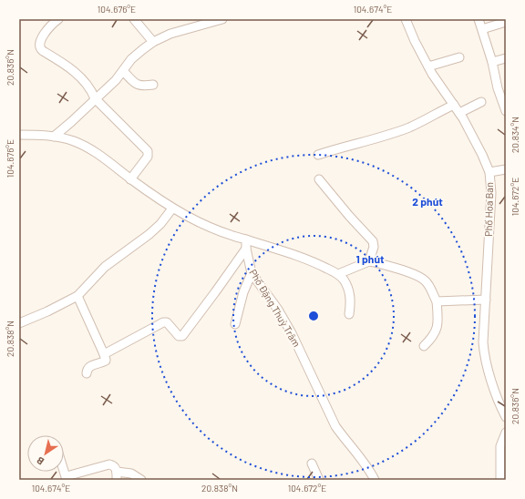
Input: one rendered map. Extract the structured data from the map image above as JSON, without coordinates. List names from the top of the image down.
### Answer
{
  "streets": {
    "street": ["Phố Hoa Ban", "Phố Đặng Thuỳ Trâm"]
  },
  "north": "bottom left",
  "coordinates": [
    "104.676°E",
    "104.674°E",
    "20.836°N",
    "20.834°N",
    "104.672°E",
    "20.838°N"
  ],
  "rings": ["2 phút", "1 phút"]
}
